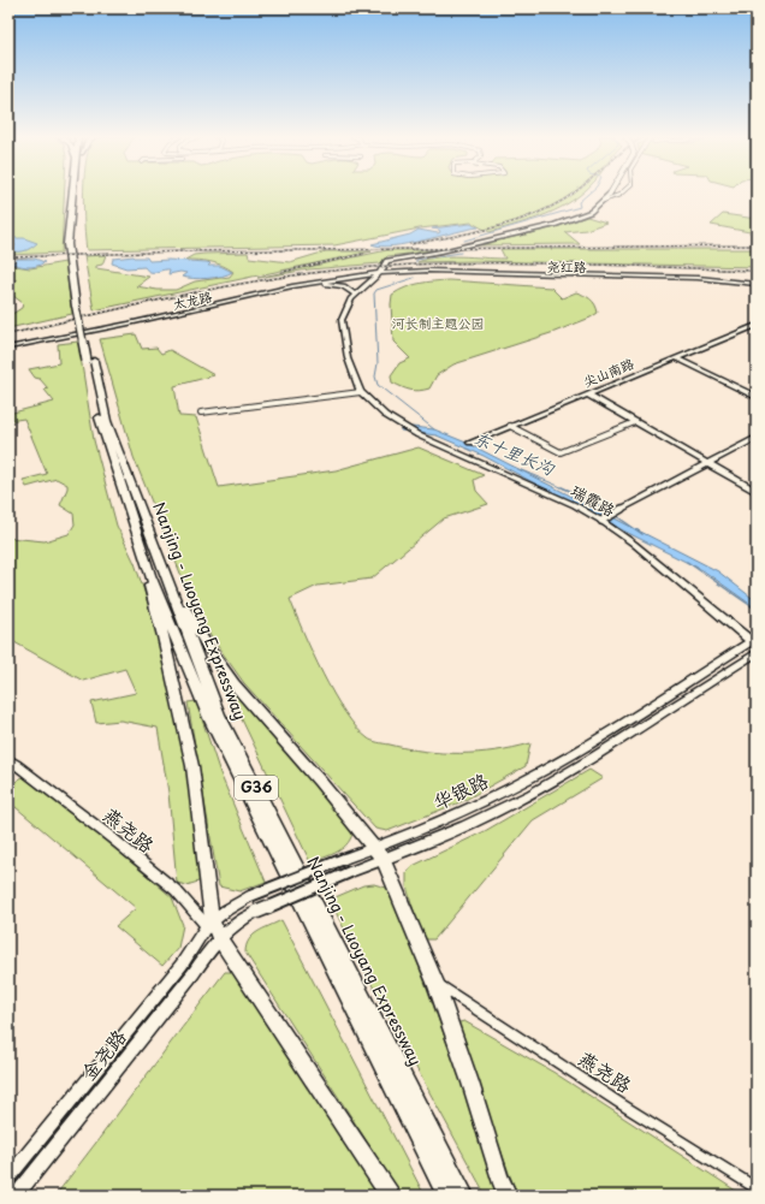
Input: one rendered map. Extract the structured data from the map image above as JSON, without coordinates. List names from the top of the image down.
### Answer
{
  "streets": {
    "highway": ["Nanjing - Luoyang Expressway", "G36"],
    "street": [
      "尧红路",
      "太龙路",
      "尖山南路",
      "瑞霞路",
      "华银路",
      "燕尧路",
      "金尧路"
    ]
  },
  "crossings": [
    ["尧红路", "太龙路"],
    ["尧红路", "瑞霞路"],
    ["太龙路", "瑞霞路"],
    ["瑞霞路", "华银路"],
    ["华银路", "燕尧路"],
    ["华银路", "金尧路"]
  ],
  "water": ["东十里长沟"],
  "parks": ["河长制主题公园"]
}
